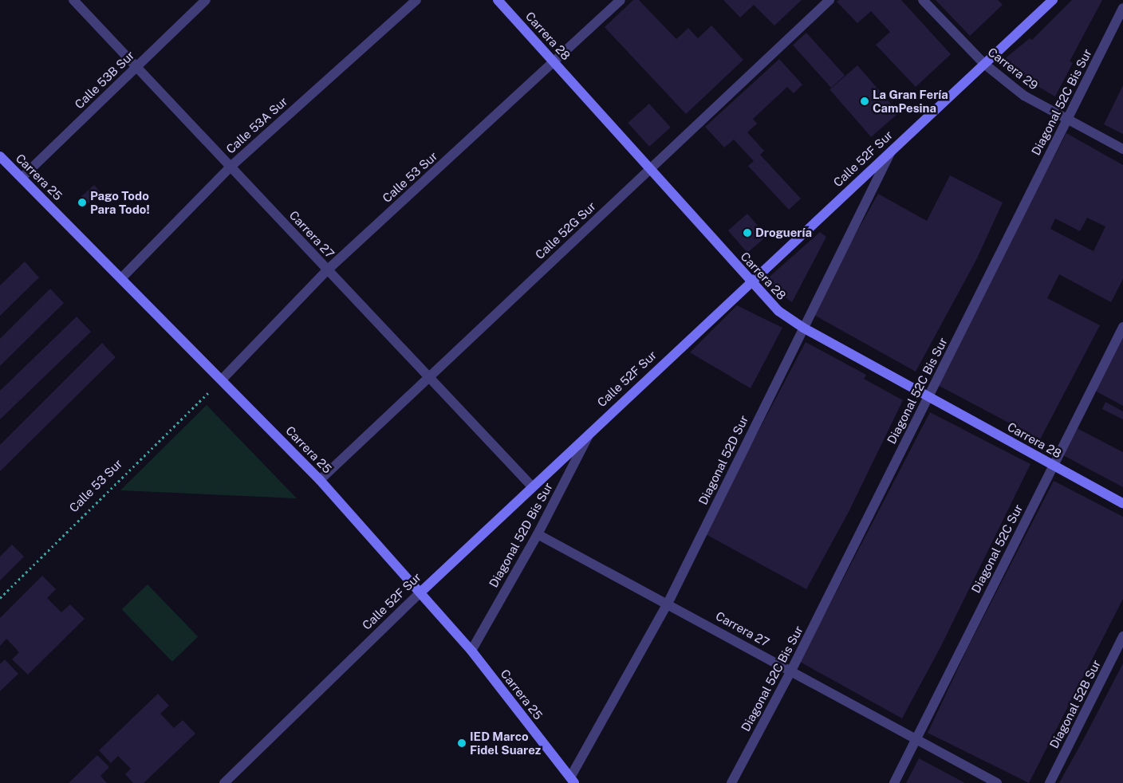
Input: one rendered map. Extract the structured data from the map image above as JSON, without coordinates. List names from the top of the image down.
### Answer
{
  "streets": {
    "street": [
      "Carrera 28",
      "Carrera 29",
      "Calle 53B Sur",
      "Diagonal 52C Bis Sur",
      "Calle 53A Sur",
      "Calle 52F Sur",
      "Carrera 25",
      "Calle 53 Sur",
      "Calle 52G Sur",
      "Carrera 27",
      "Diagonal 52D Sur",
      "Diagonal 52D Bis Sur",
      "Diagonal 52C Sur",
      "Diagonal 52B Sur"
    ]
  },
  "crossings": [
    ["Carrera 28", "Diagonal 52C Bis Sur"],
    ["Carrera 28", "Calle 52F Sur"],
    ["Carrera 28", "Calle 53 Sur"],
    ["Carrera 28", "Calle 52G Sur"],
    ["Carrera 28", "Diagonal 52D Sur"],
    ["Carrera 28", "Diagonal 52C Sur"],
    ["Carrera 29", "Diagonal 52C Bis Sur"],
    ["Carrera 29", "Calle 52F Sur"],
    ["Calle 53B Sur", "Carrera 25"],
    ["Calle 53B Sur", "Carrera 27"],
    ["Diagonal 52C Bis Sur", "Carrera 27"],
    ["Calle 53A Sur", "Carrera 25"],
    ["Calle 53A Sur", "Carrera 27"],
    ["Calle 52F Sur", "Carrera 25"],
    ["Calle 52F Sur", "Carrera 27"],
    ["Calle 52F Sur", "Diagonal 52D Sur"],
    ["Calle 52F Sur", "Diagonal 52D Bis Sur"],
    ["Carrera 25", "Calle 53 Sur"],
    ["Carrera 25", "Calle 52G Sur"],
    ["Carrera 25", "Diagonal 52D Sur"],
    ["Carrera 25", "Diagonal 52D Bis Sur"],
    ["Calle 53 Sur", "Carrera 27"],
    ["Calle 52G Sur", "Carrera 27"],
    ["Carrera 27", "Diagonal 52D Sur"],
    ["Carrera 27", "Diagonal 52D Bis Sur"],
    ["Carrera 27", "Diagonal 52C Sur"]
  ],
  "places": [
    "La Gran Fería CamPesina",
    "Pago Todo Para Todo!",
    "Droguería",
    "IED Marco Fidel Suarez"
  ]
}
